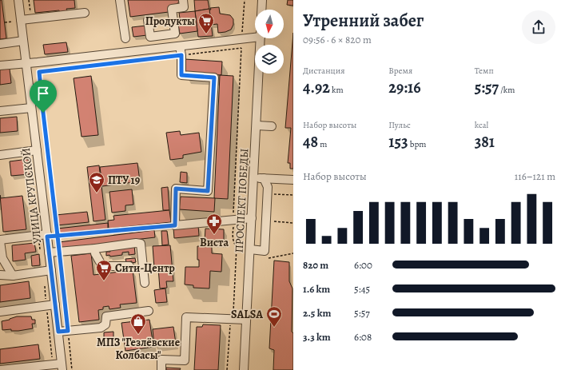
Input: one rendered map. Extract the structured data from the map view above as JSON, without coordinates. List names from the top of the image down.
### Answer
{
  "streets": {
    "street": ["УЛИЦА КРУПСКОЙ", "ПРОСПЕКТ ПОБЕДЫ"]
  },
  "places": {
    "supermarket": ["Продукты", "Сити-Центр"],
    "school or university": ["ПТУ 19"],
    "pharmacy": ["Виста"],
    "sports": ["SALSA"],
    "shop": ["МПЗ \"Гезлёвские Колбасы\""]
  },
  "north": "bottom",
  "page": {
    "heading": ["Утренний забег", "09:56 · 6 × 820 m"],
    "stats": [
      ["Дистанция", "4.92 km"],
      ["Время", "29:16"],
      ["Темп", "5:57 /km"],
      ["Набор высоты", "48 m"],
      ["Пульс", "153 bpm"],
      ["kcal", "381"]
    ],
    "chart": ["Набор высоты", "116–121 m"],
    "list": [
      {
        "name": "820 m",
        "note": "6:00"
      },
      {
        "name": "1.6 km",
        "note": "5:45"
      },
      {
        "name": "2.5 km",
        "note": "5:57"
      },
      {
        "name": "3.3 km",
        "note": "6:08"
      }
    ]
  }
}
